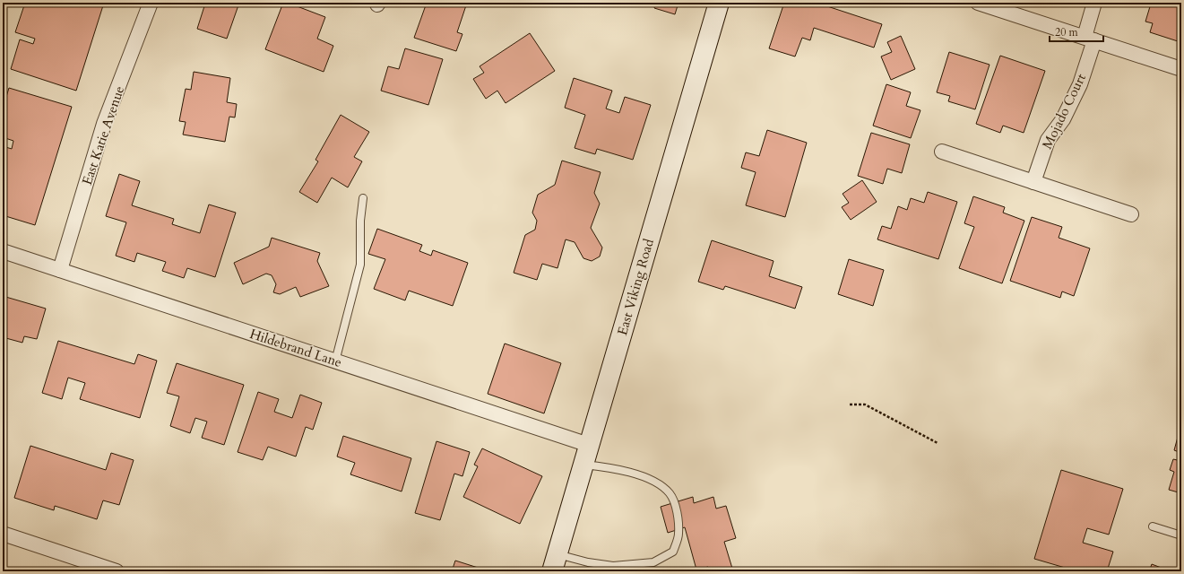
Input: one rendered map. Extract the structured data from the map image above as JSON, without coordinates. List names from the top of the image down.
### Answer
{
  "streets": {
    "street": [
      "Mojado Court",
      "East Katie Avenue",
      "East Viking Road",
      "Hildebrand Lane"
    ]
  },
  "crossings": [
    ["East Katie Avenue", "Hildebrand Lane"],
    ["East Viking Road", "Hildebrand Lane"]
  ],
  "scale_bar": "20 m"
}
